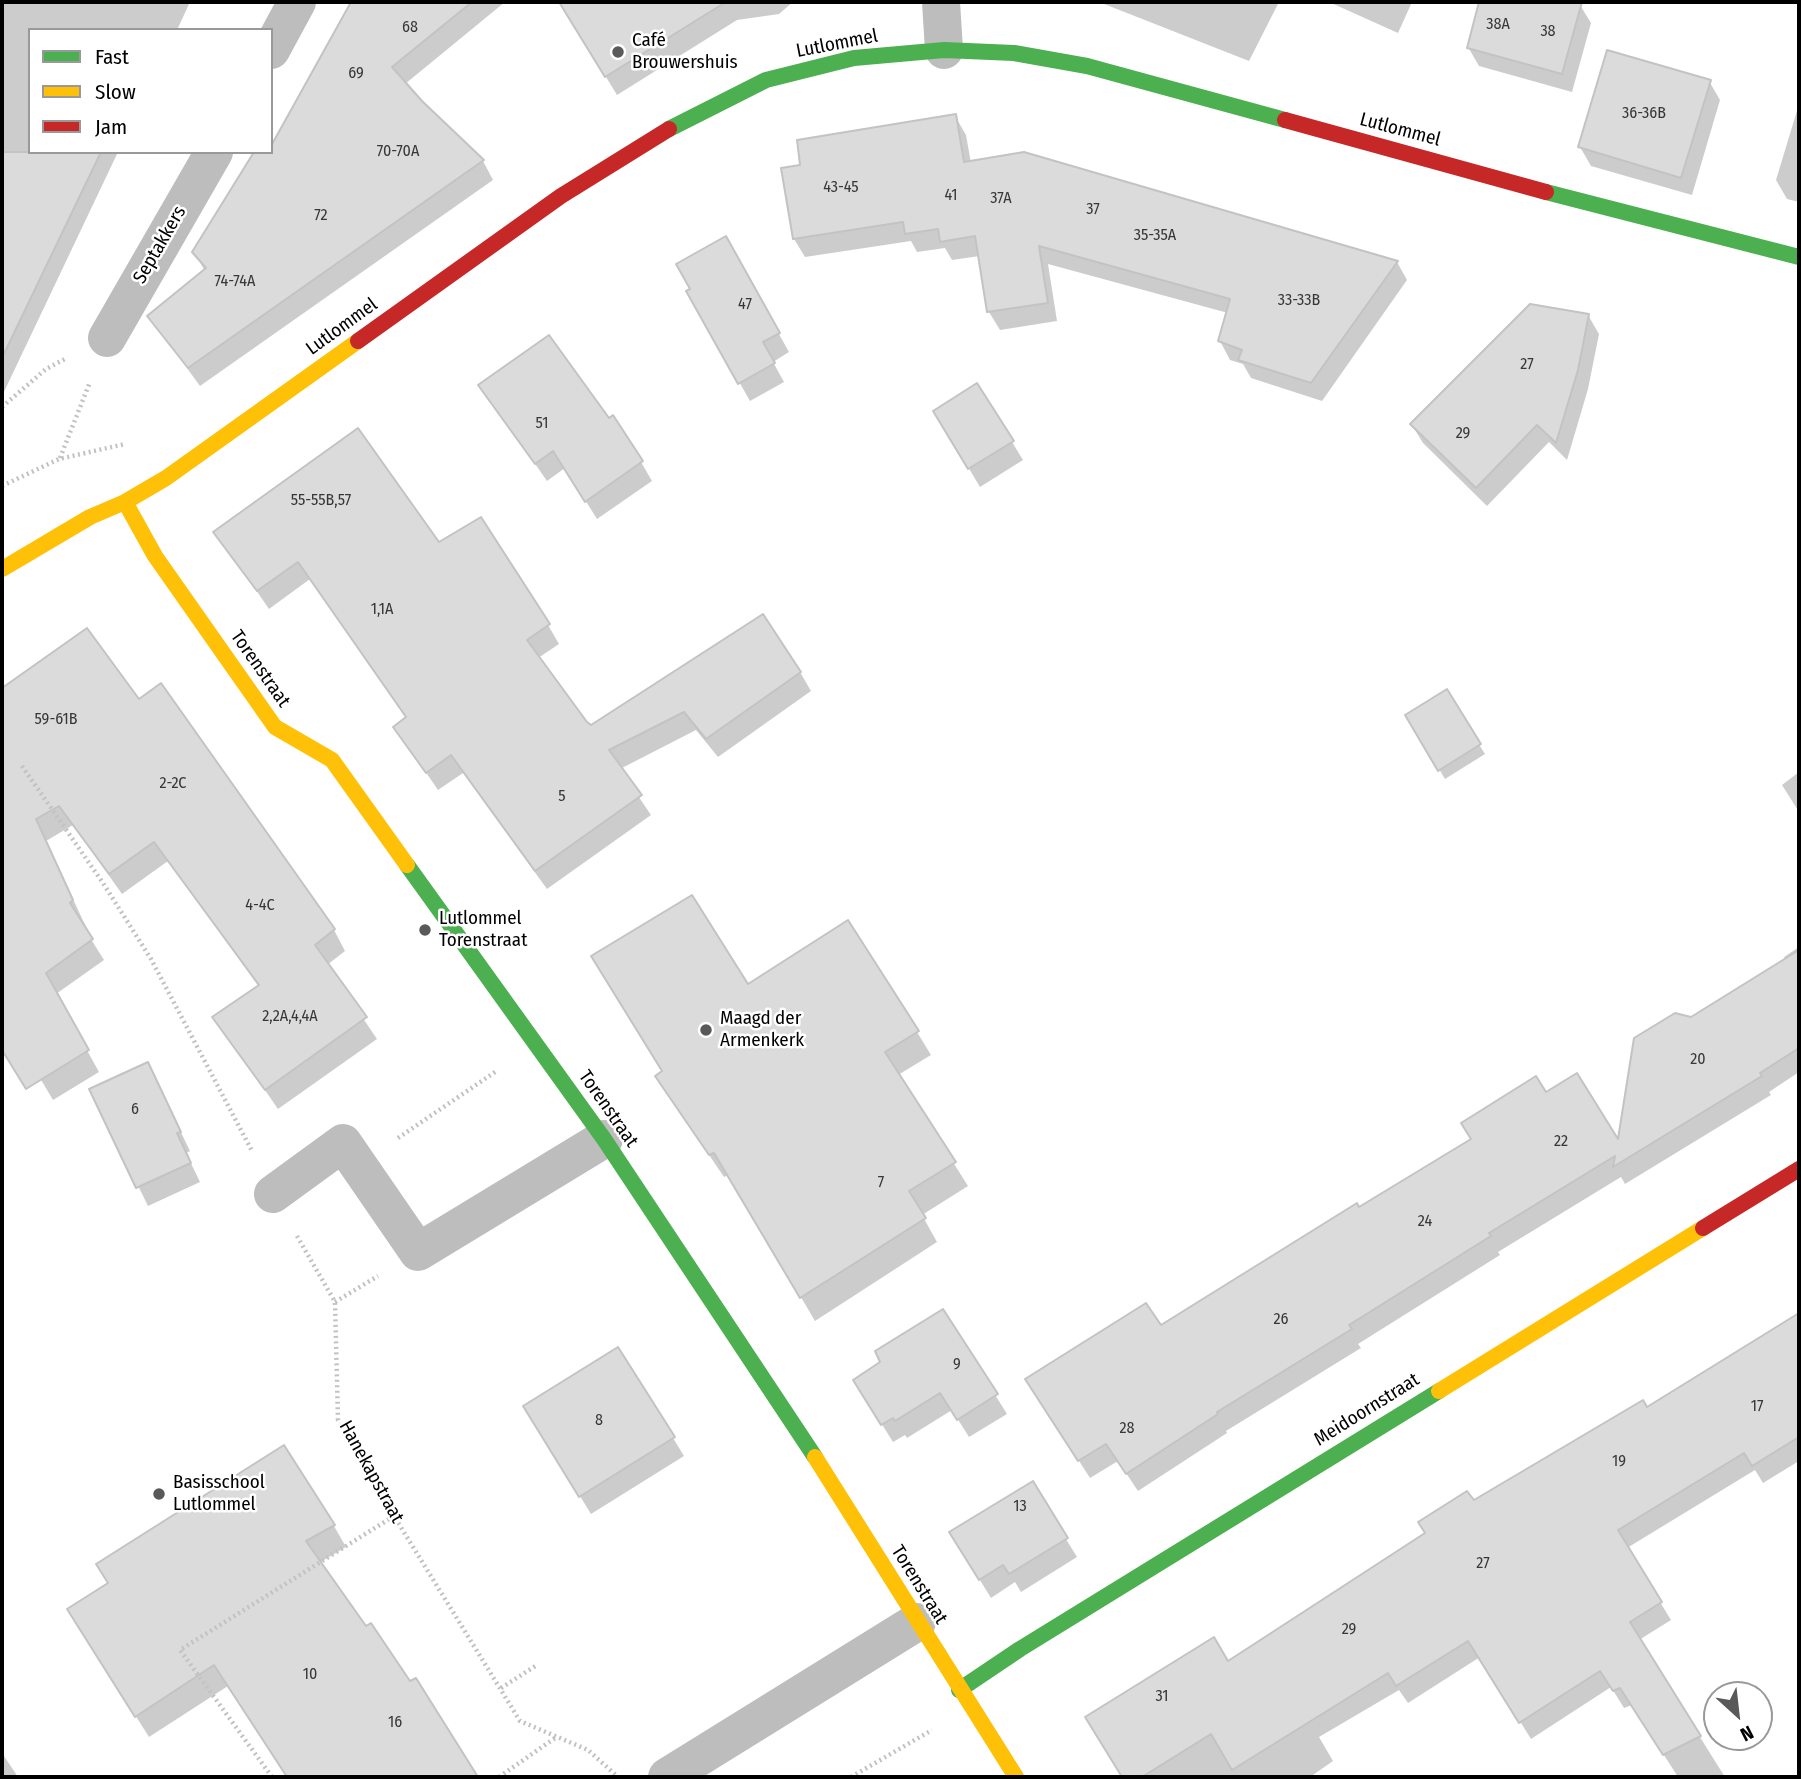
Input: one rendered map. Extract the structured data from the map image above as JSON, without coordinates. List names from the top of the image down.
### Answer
{
  "streets": {
    "street": [
      "Lutlommel",
      "Septakkers",
      "Torenstraat",
      "Meidoornstraat"
    ],
    "path": ["Hanekapstraat"]
  },
  "crossings": [
    ["Lutlommel", "Torenstraat"],
    ["Torenstraat", "Meidoornstraat"]
  ],
  "places": [
    "Café Brouwershuis",
    "Lutlommel Torenstraat",
    "Maagd der Armenkerk",
    "Basisschool Lutlommel"
  ],
  "house_numbers": [
    "38A",
    "68",
    "38",
    "69",
    "36-36B",
    "70-70A",
    "43-45",
    "41",
    "37A",
    "37",
    "72",
    "35-35A",
    "74-74A",
    "33-33B",
    "47",
    "27",
    "51",
    "29",
    "55-55B,57",
    "1,1A",
    "59-61B",
    "2-2C",
    "5",
    "4-4C",
    "2,2A,4,4A",
    "20",
    "6",
    "22",
    "7",
    "24",
    "26",
    "9",
    "17",
    "8",
    "28",
    "19",
    "13",
    "27",
    "29",
    "10",
    "31",
    "16"
  ],
  "legend": ["Fast", "Slow", "Jam"],
  "north": "bottom right"
}
